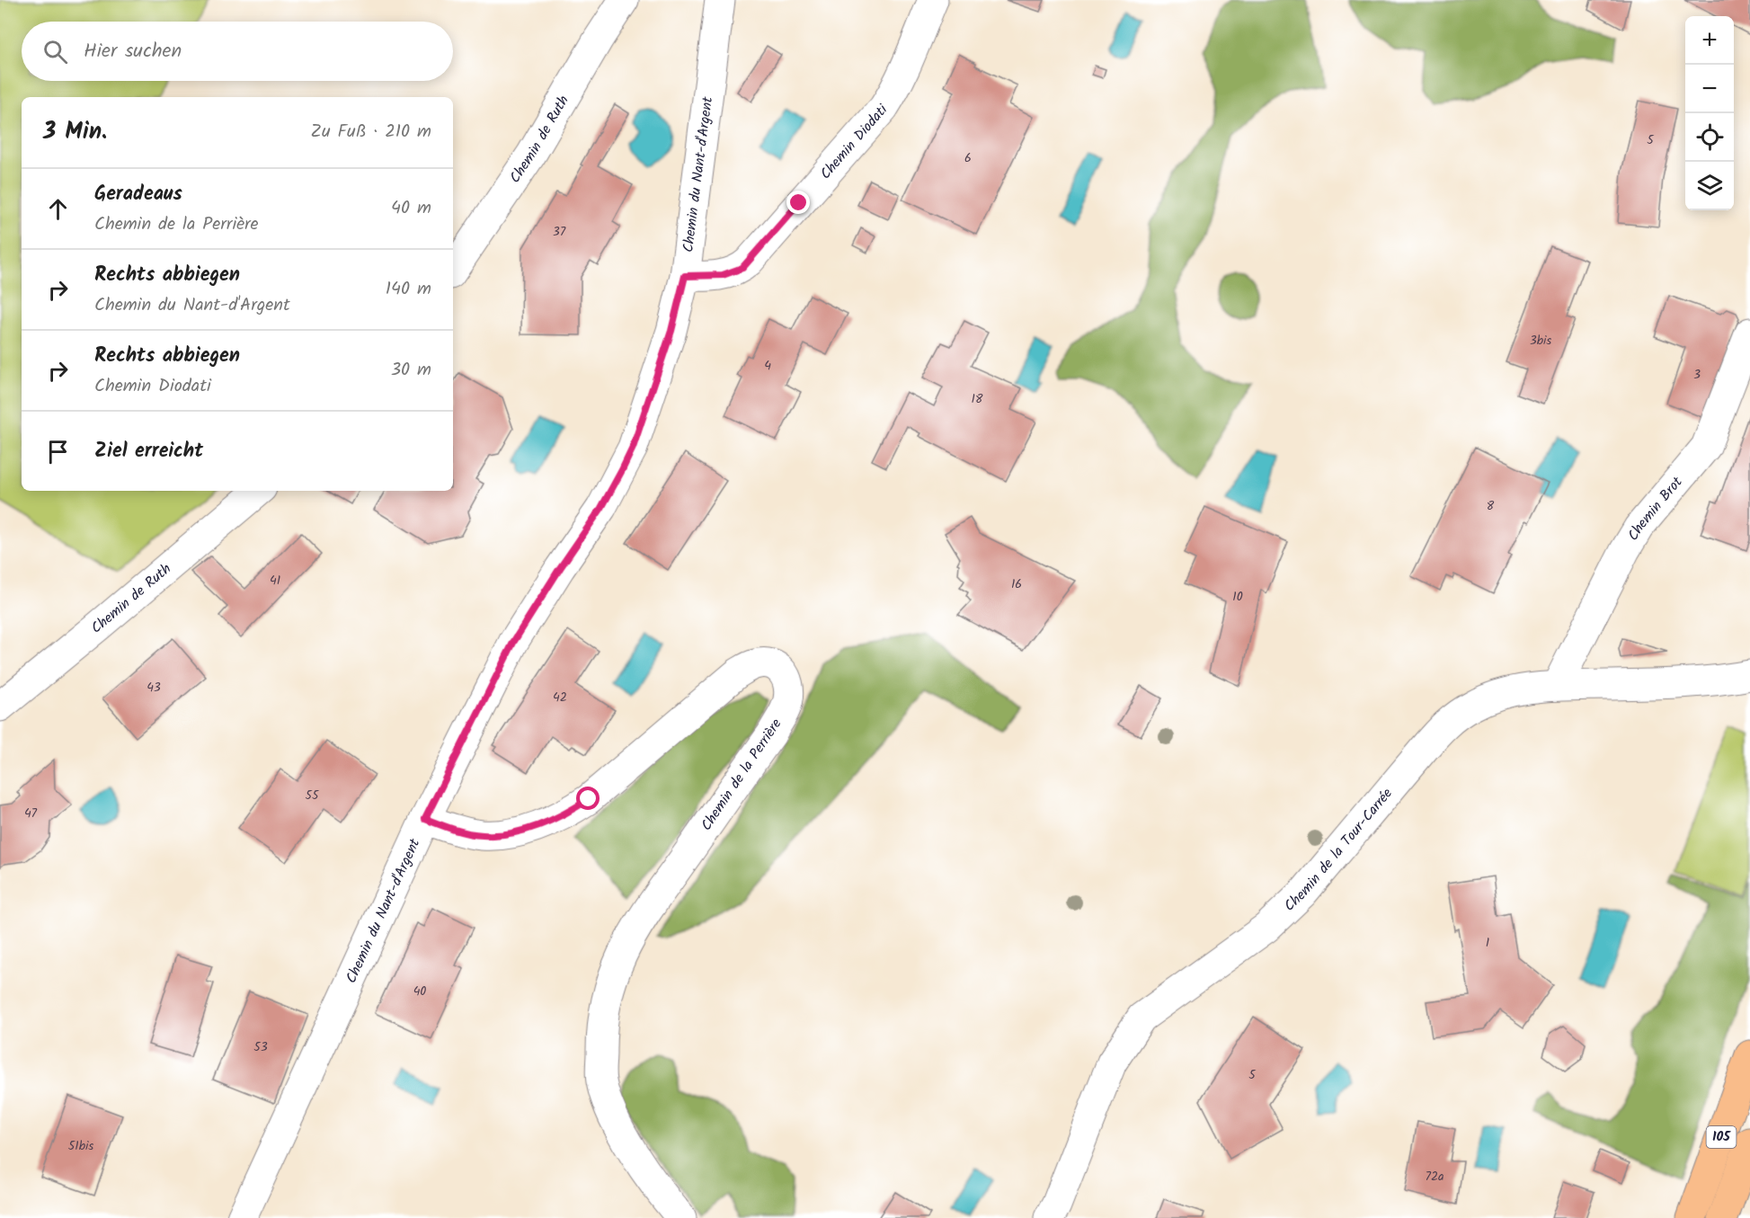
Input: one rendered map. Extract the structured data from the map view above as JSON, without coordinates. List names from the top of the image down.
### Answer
{
  "streets": {
    "main road": ["105"],
    "street": [
      "Chemin de Ruth",
      "Chemin Diodati",
      "Chemin du Nant-d'Argent",
      "Chemin Brot",
      "Chemin de la Perrière",
      "Chemin de la Tour-Carrée"
    ]
  },
  "crossings": [
    ["Chemin Diodati", "Chemin du Nant-d'Argent"],
    ["Chemin du Nant-d'Argent", "Chemin de la Perrière"],
    ["Chemin Brot", "Chemin de la Tour-Carrée"]
  ],
  "house_numbers": [
    "5",
    "6",
    "37",
    "3bis",
    "4",
    "3",
    "18",
    "8",
    "41",
    "16",
    "10",
    "43",
    "42",
    "55",
    "47",
    "1",
    "40",
    "53",
    "5",
    "51bis",
    "72a"
  ],
  "page": {
    "map_buttons": ["+", "−"],
    "search": "Hier suchen",
    "heading": ["3 Min.", "Zu Fuß · 210 m"],
    "list": [
      ["Geradeaus", "Chemin de la Perrière", "40 m"],
      ["Rechts abbiegen", "Chemin du Nant-d'Argent", "140 m"],
      ["Rechts abbiegen", "Chemin Diodati", "30 m"],
      "Ziel erreicht"
    ]
  }
}
